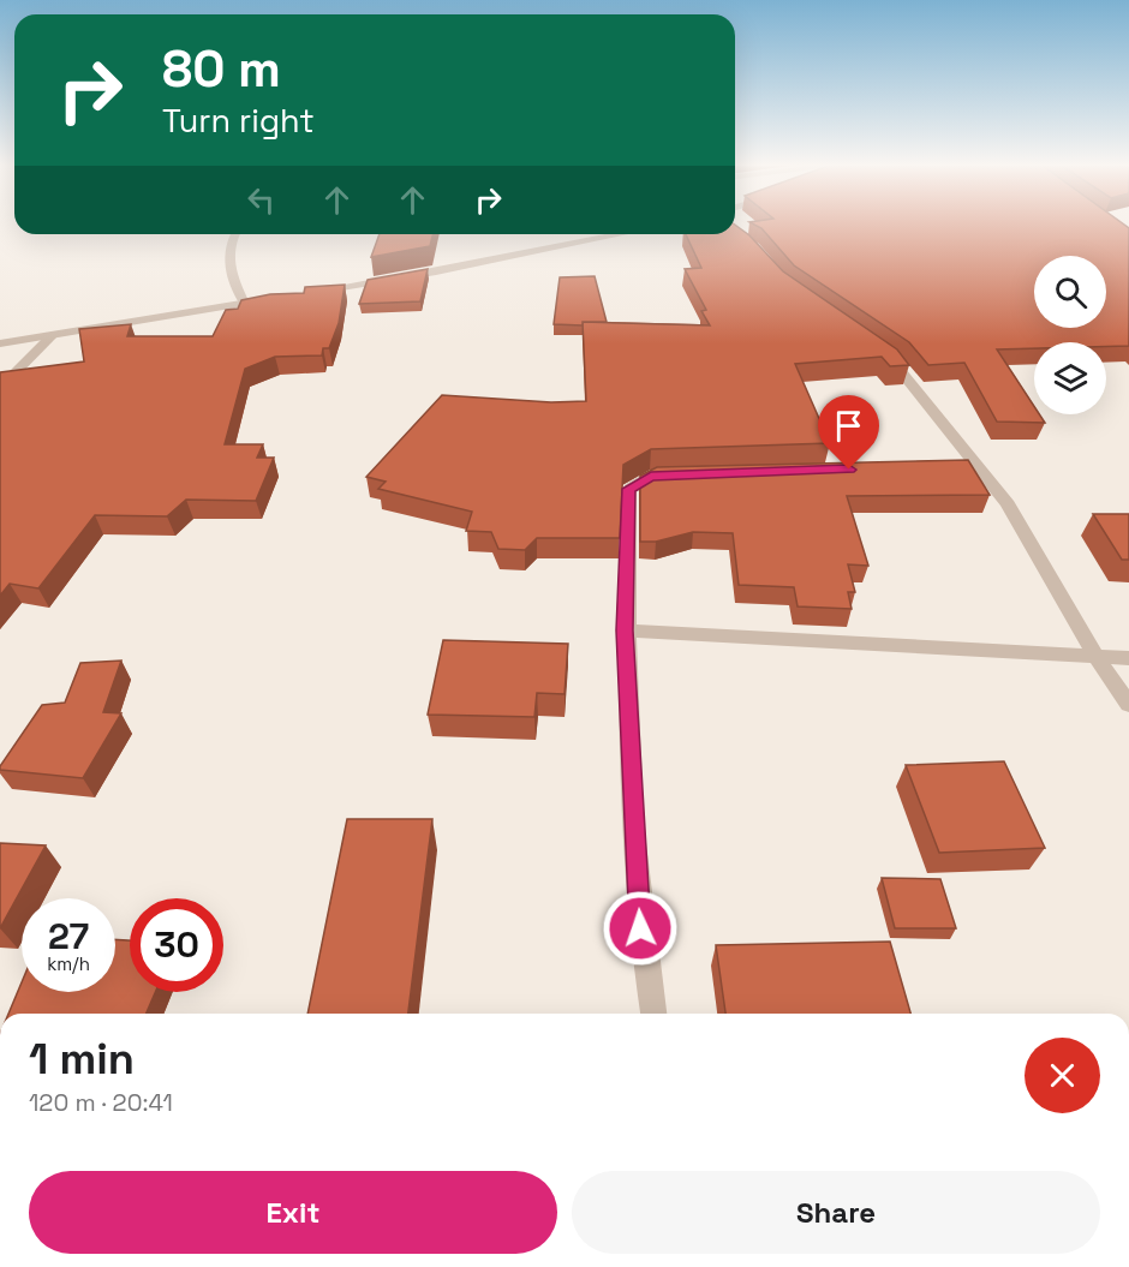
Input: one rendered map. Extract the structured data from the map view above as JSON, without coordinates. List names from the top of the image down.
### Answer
{
  "page": {
    "turn": ["80 m", "Turn right"],
    "speed": "27 km/h",
    "limit": "30",
    "heading": ["1 min", "120 m · 20:41"],
    "buttons": ["Exit", "Share"]
  }
}
